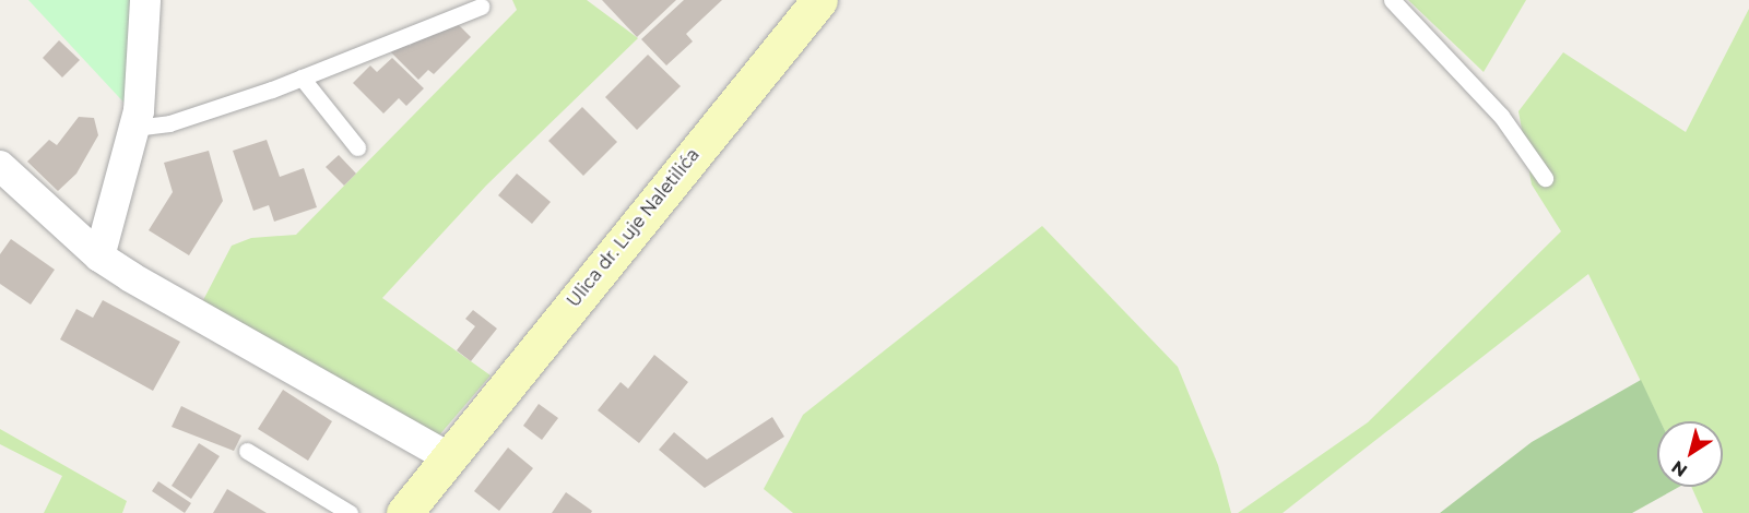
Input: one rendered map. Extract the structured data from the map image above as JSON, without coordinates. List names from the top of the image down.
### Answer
{
  "streets": {
    "main road": ["Ulica dr. Luje Naletilića"]
  },
  "north": "bottom left"
}
